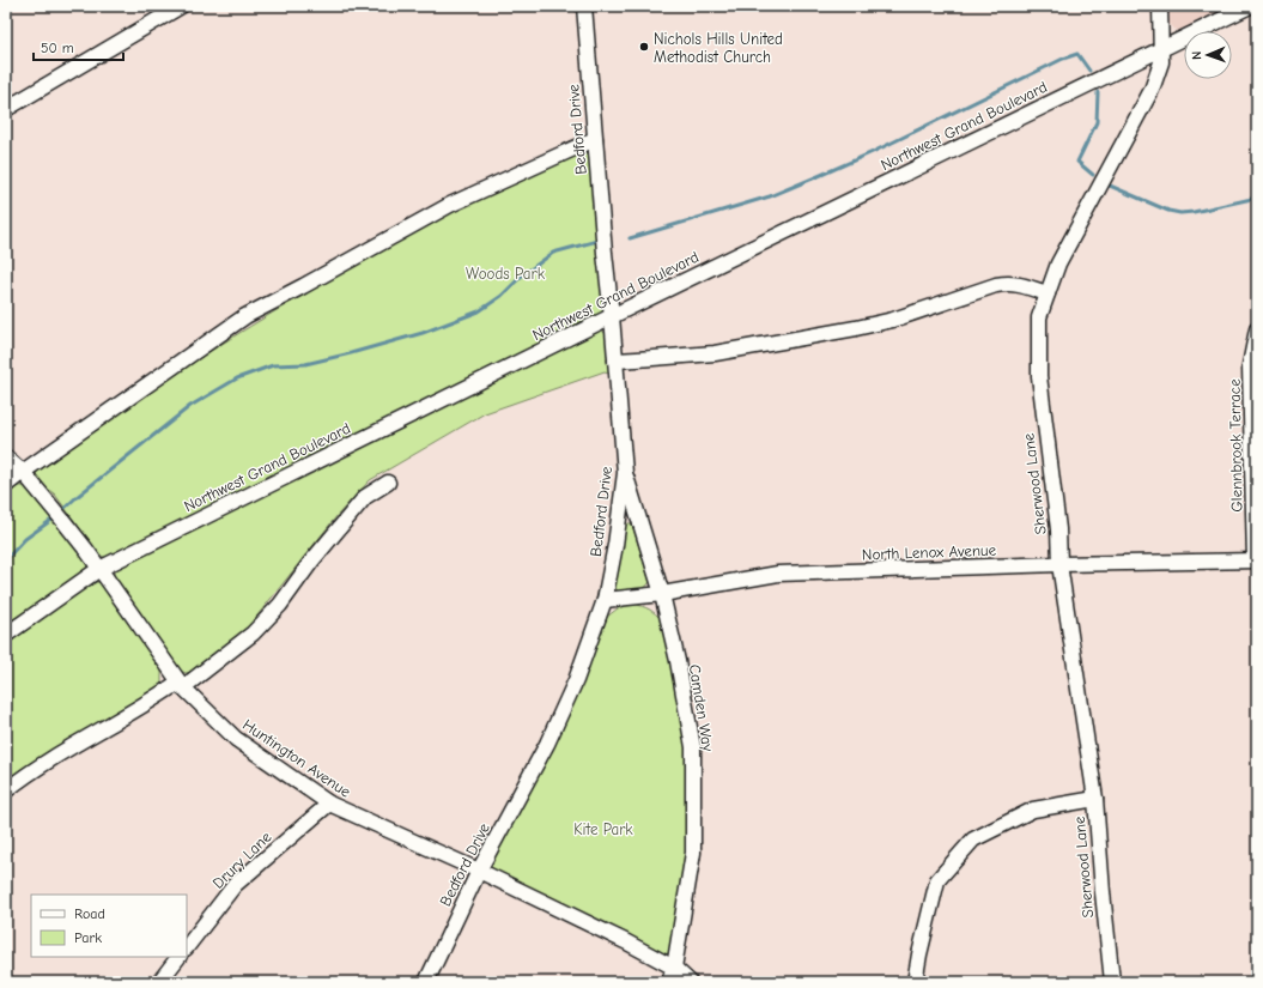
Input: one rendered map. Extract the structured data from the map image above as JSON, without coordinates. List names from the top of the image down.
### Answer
{
  "streets": {
    "street": [
      "Northwest Grand Boulevard",
      "Bedford Drive",
      "Glennbrook Terrace",
      "Sherwood Lane",
      "North Lenox Avenue",
      "Camden Way",
      "Huntington Avenue",
      "Drury Lane"
    ]
  },
  "crossings": [
    ["Northwest Grand Boulevard", "Bedford Drive"],
    ["Northwest Grand Boulevard", "Sherwood Lane"],
    ["Northwest Grand Boulevard", "Huntington Avenue"],
    ["Bedford Drive", "North Lenox Avenue"],
    ["Bedford Drive", "Camden Way"],
    ["Bedford Drive", "Huntington Avenue"],
    ["Glennbrook Terrace", "North Lenox Avenue"],
    ["Sherwood Lane", "North Lenox Avenue"],
    ["North Lenox Avenue", "Camden Way"],
    ["Camden Way", "Huntington Avenue"],
    ["Huntington Avenue", "Drury Lane"]
  ],
  "parks": ["Woods Park", "Kite Park"],
  "places": ["Nichols Hills United Methodist Church"],
  "legend": ["Road", "Park"],
  "scale_bar": "50 m",
  "north": "left"
}
